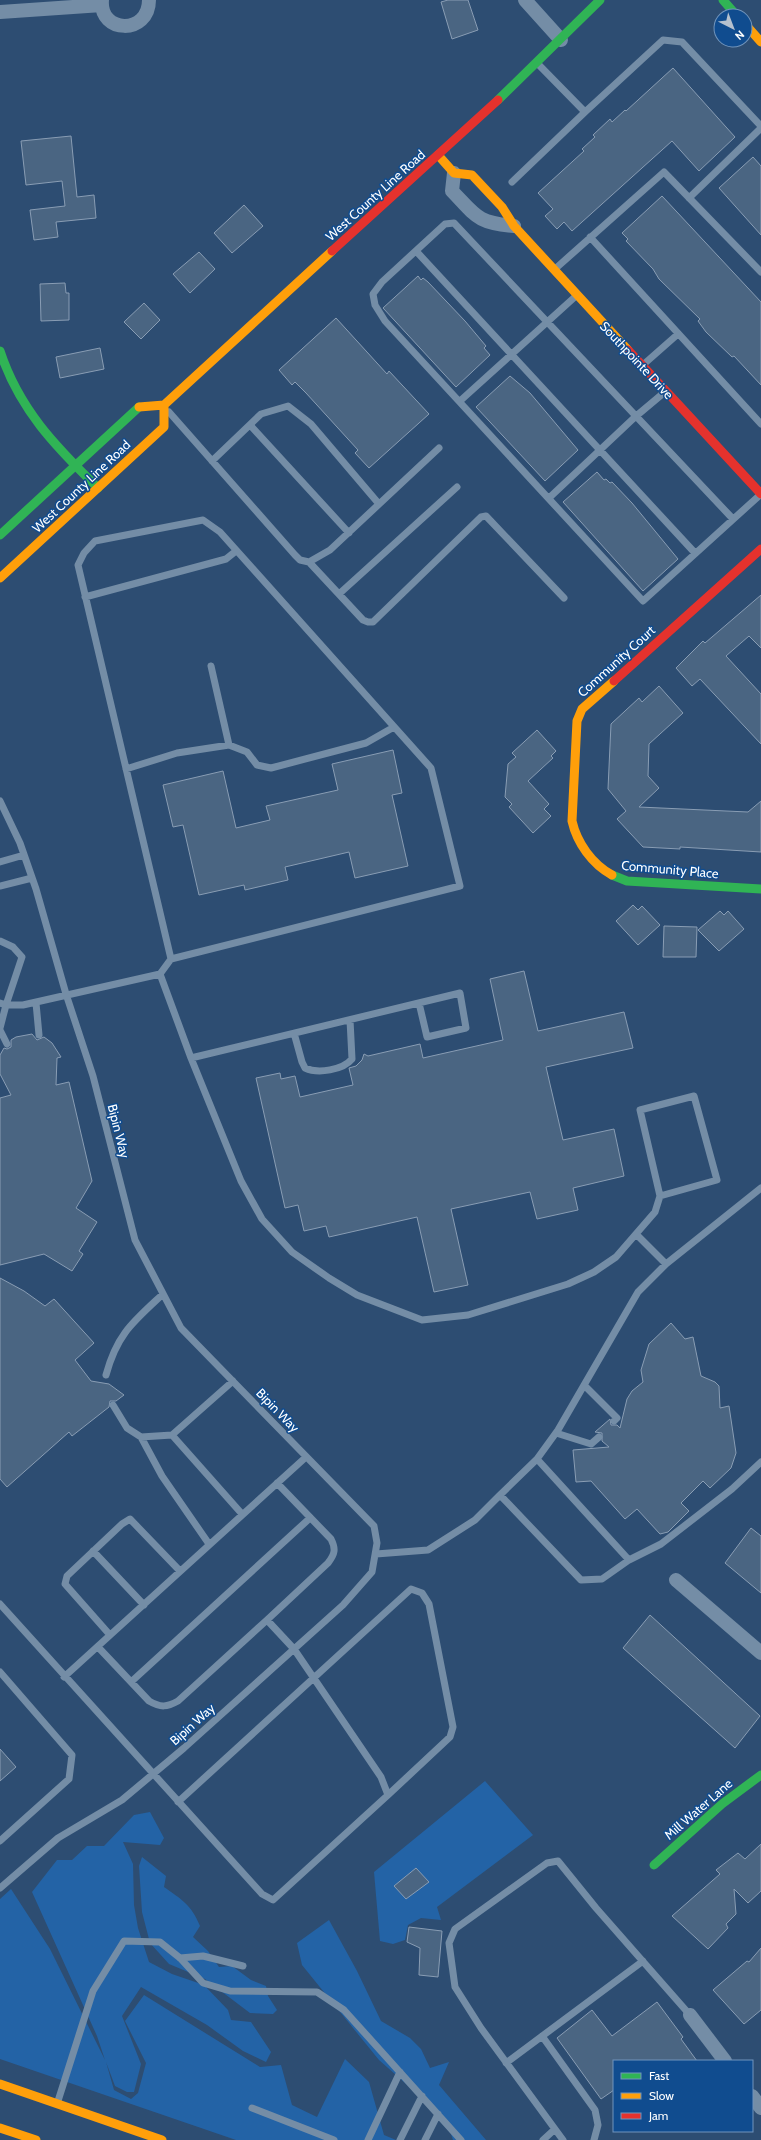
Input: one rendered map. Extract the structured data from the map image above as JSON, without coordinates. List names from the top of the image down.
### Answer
{
  "streets": {
    "street": [
      "West County Line Road",
      "Southpointe Drive",
      "Community Court",
      "Community Place",
      "Mill Water Lane"
    ],
    "lane": ["Bipin Way"]
  },
  "crossings": [
    ["Community Court", "Community Place"]
  ],
  "legend": ["Fast", "Slow", "Jam"],
  "north": "bottom right"
}
